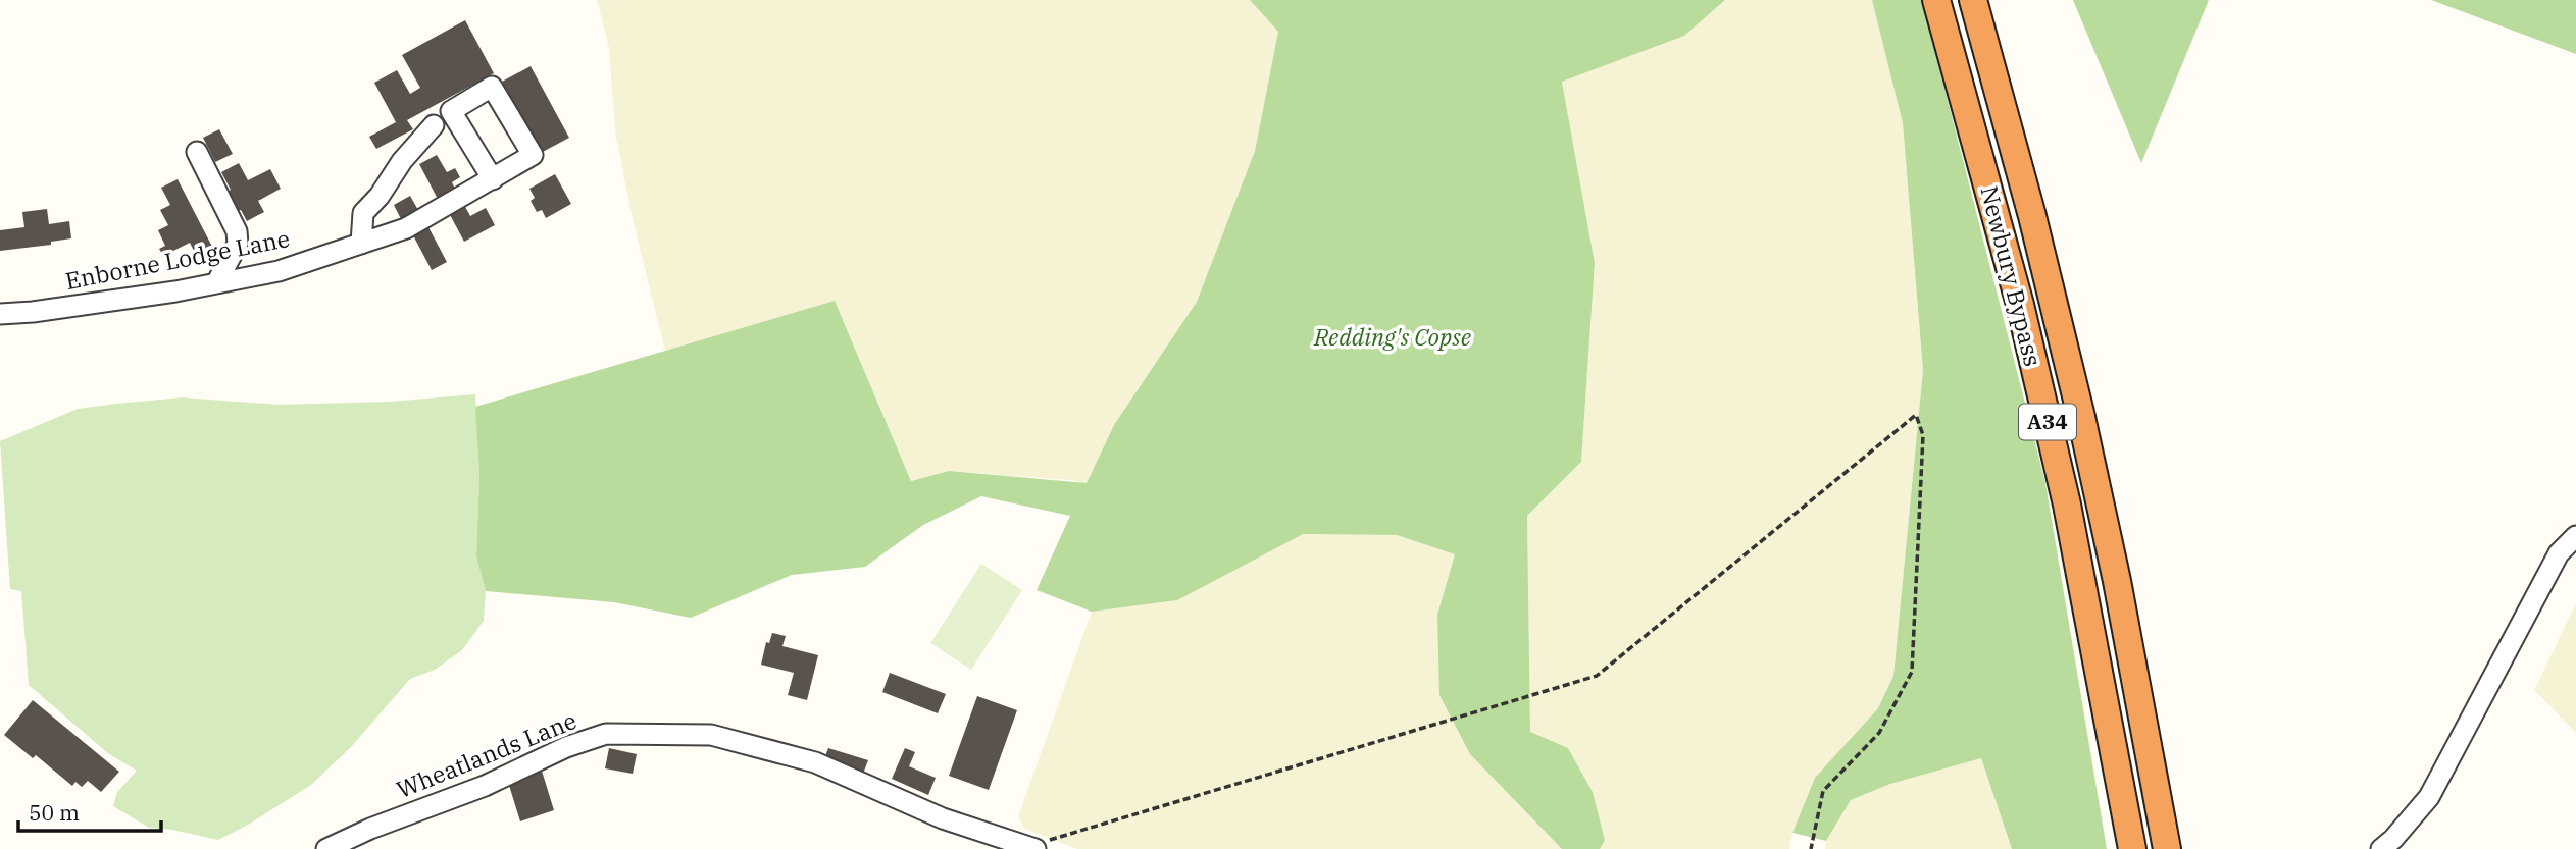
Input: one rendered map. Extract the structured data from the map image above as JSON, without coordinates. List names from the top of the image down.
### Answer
{
  "streets": {
    "highway": ["Newbury Bypass", "A34"],
    "street": ["Enborne Lodge Lane", "Wheatlands Lane"]
  },
  "parks": ["Redding's Copse"],
  "scale_bar": "50 m"
}
